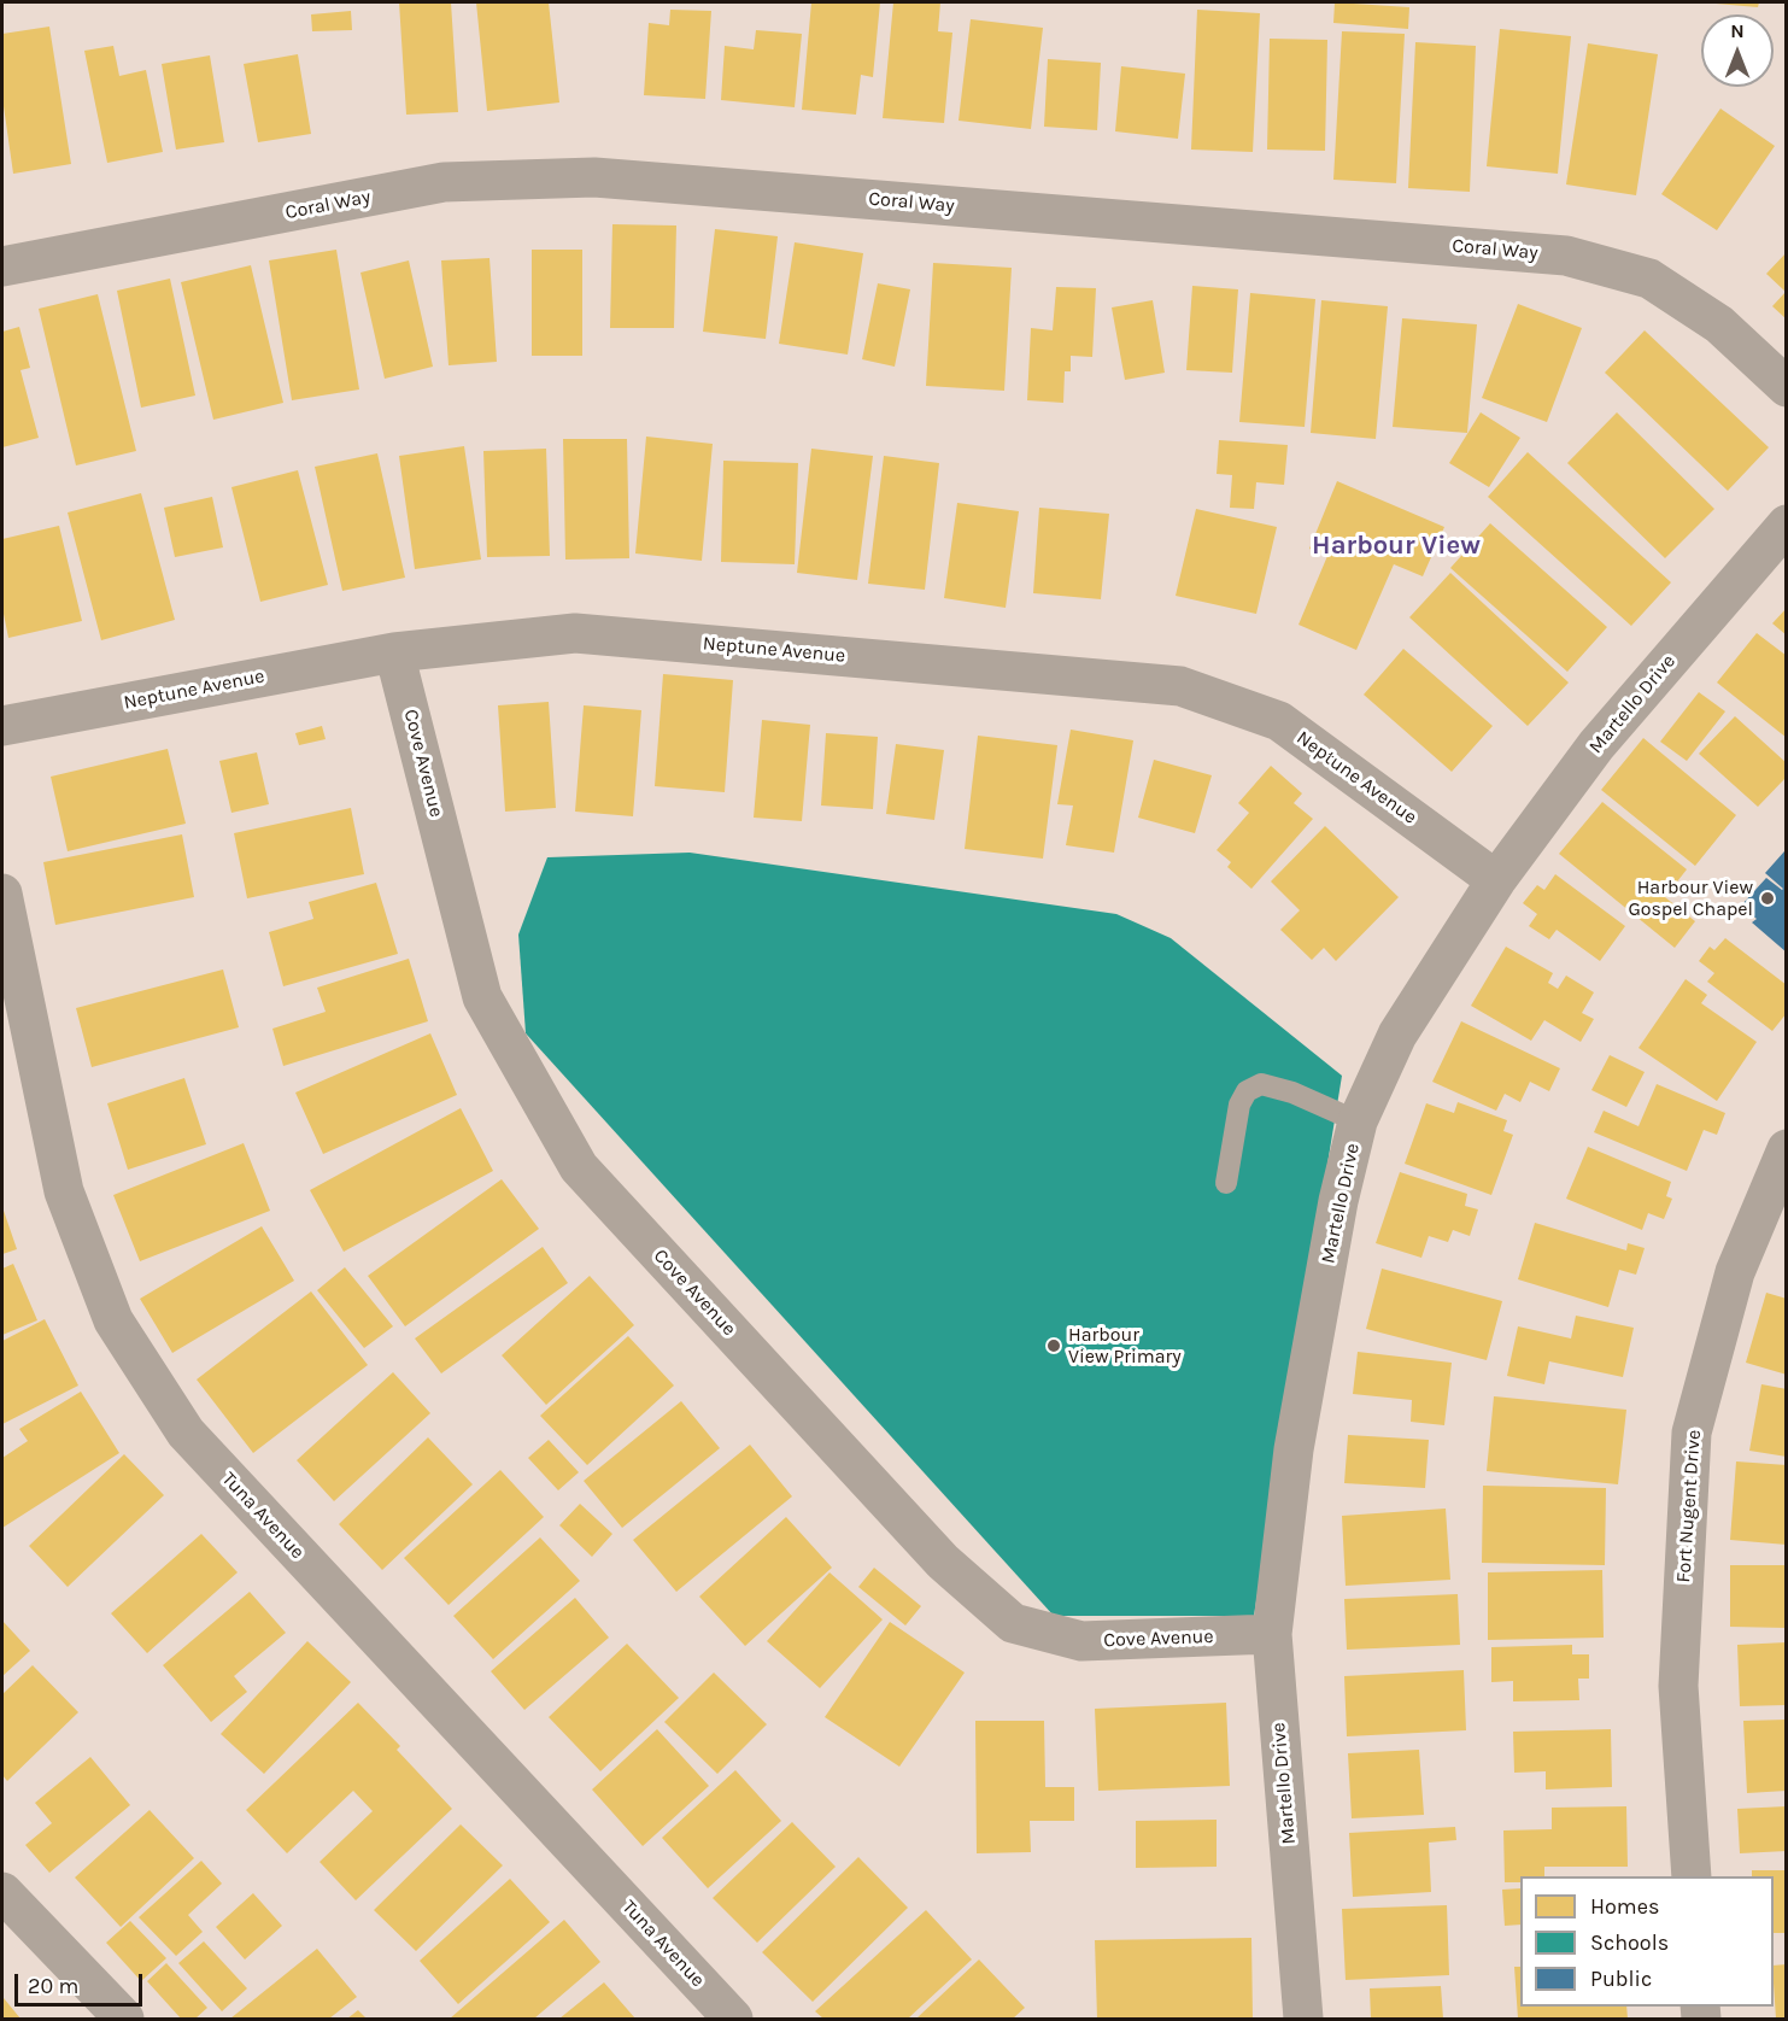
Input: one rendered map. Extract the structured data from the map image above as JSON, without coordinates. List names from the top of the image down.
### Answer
{
  "streets": {
    "street": [
      "Coral Way",
      "Neptune Avenue",
      "Martello Drive",
      "Cove Avenue",
      "Fort Nugent Drive",
      "Tuna Avenue"
    ]
  },
  "crossings": [
    ["Neptune Avenue", "Martello Drive"],
    ["Neptune Avenue", "Cove Avenue"],
    ["Martello Drive", "Cove Avenue"]
  ],
  "districts": ["Harbour View"],
  "places": ["Harbour View Gospel Chapel", "Harbour View Primary"],
  "legend": ["Homes", "Schools", "Public"],
  "scale_bar": "20 m",
  "north": "top"
}
